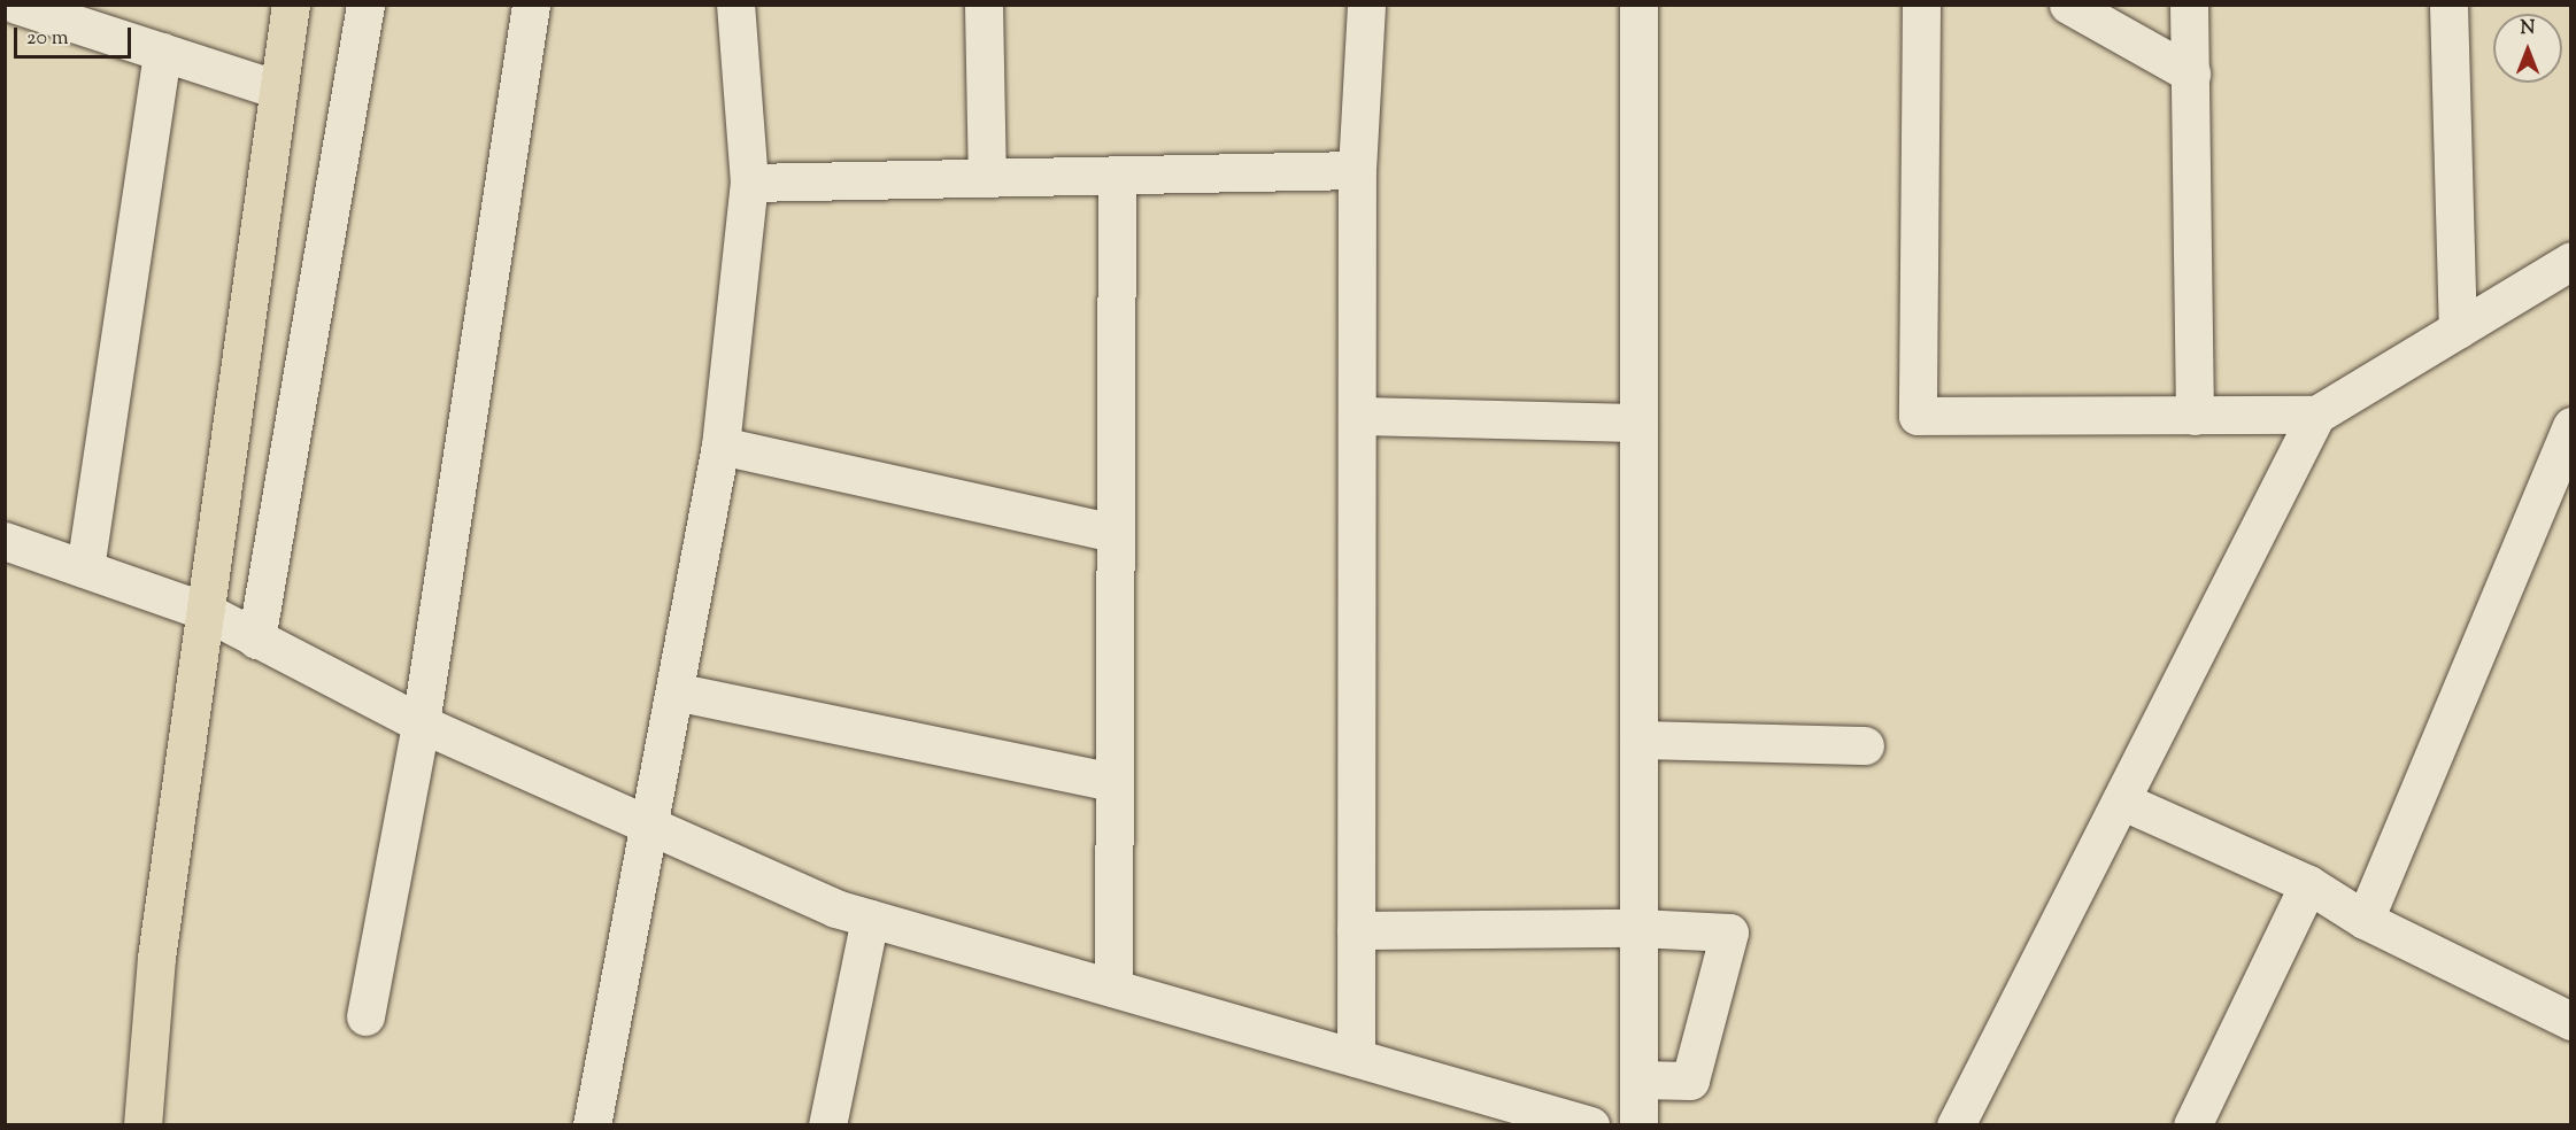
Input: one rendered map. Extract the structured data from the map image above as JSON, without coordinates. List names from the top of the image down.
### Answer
{
  "scale_bar": "20 m",
  "north": "top"
}
